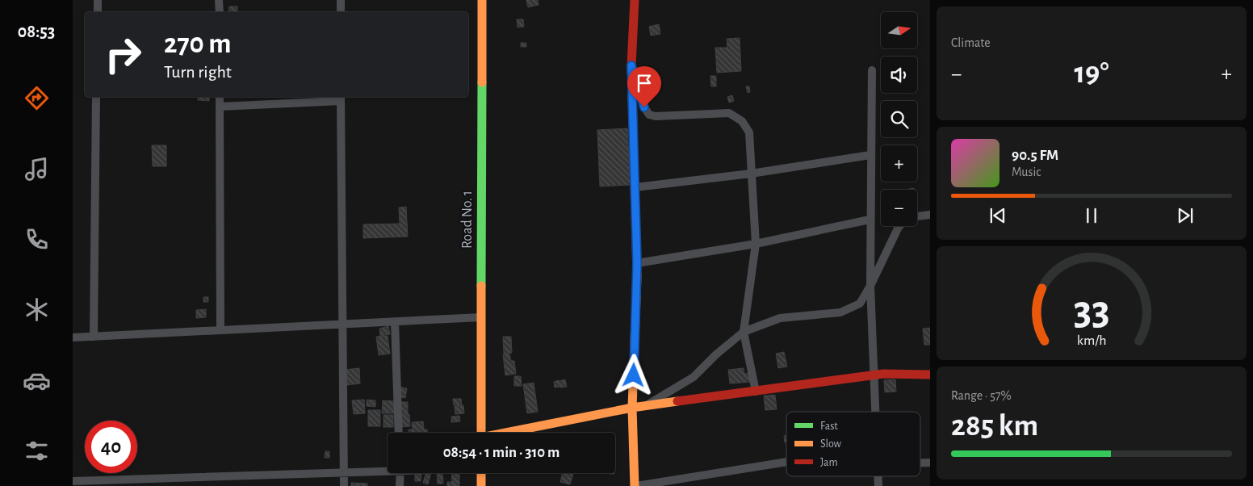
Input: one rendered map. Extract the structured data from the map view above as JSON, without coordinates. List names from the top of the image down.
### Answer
{
  "streets": {
    "main road": ["Road No. 1"]
  },
  "legend": ["Fast", "Slow", "Jam"],
  "north": "right",
  "page": {
    "tabs": "08:53",
    "tile": [
      "Climate",
      ["Range · 57%", "285 km"]
    ],
    "map_buttons": ["+", "−"],
    "turn": ["270 m", "Turn right"],
    "heat": ["−", "19°", "+"],
    "song": ["90.5 FM", "Music"],
    "limit": "40",
    "trip": "08:54 · 1 min · 310 m",
    "gauge": ["33", "km/h"]
  }
}
